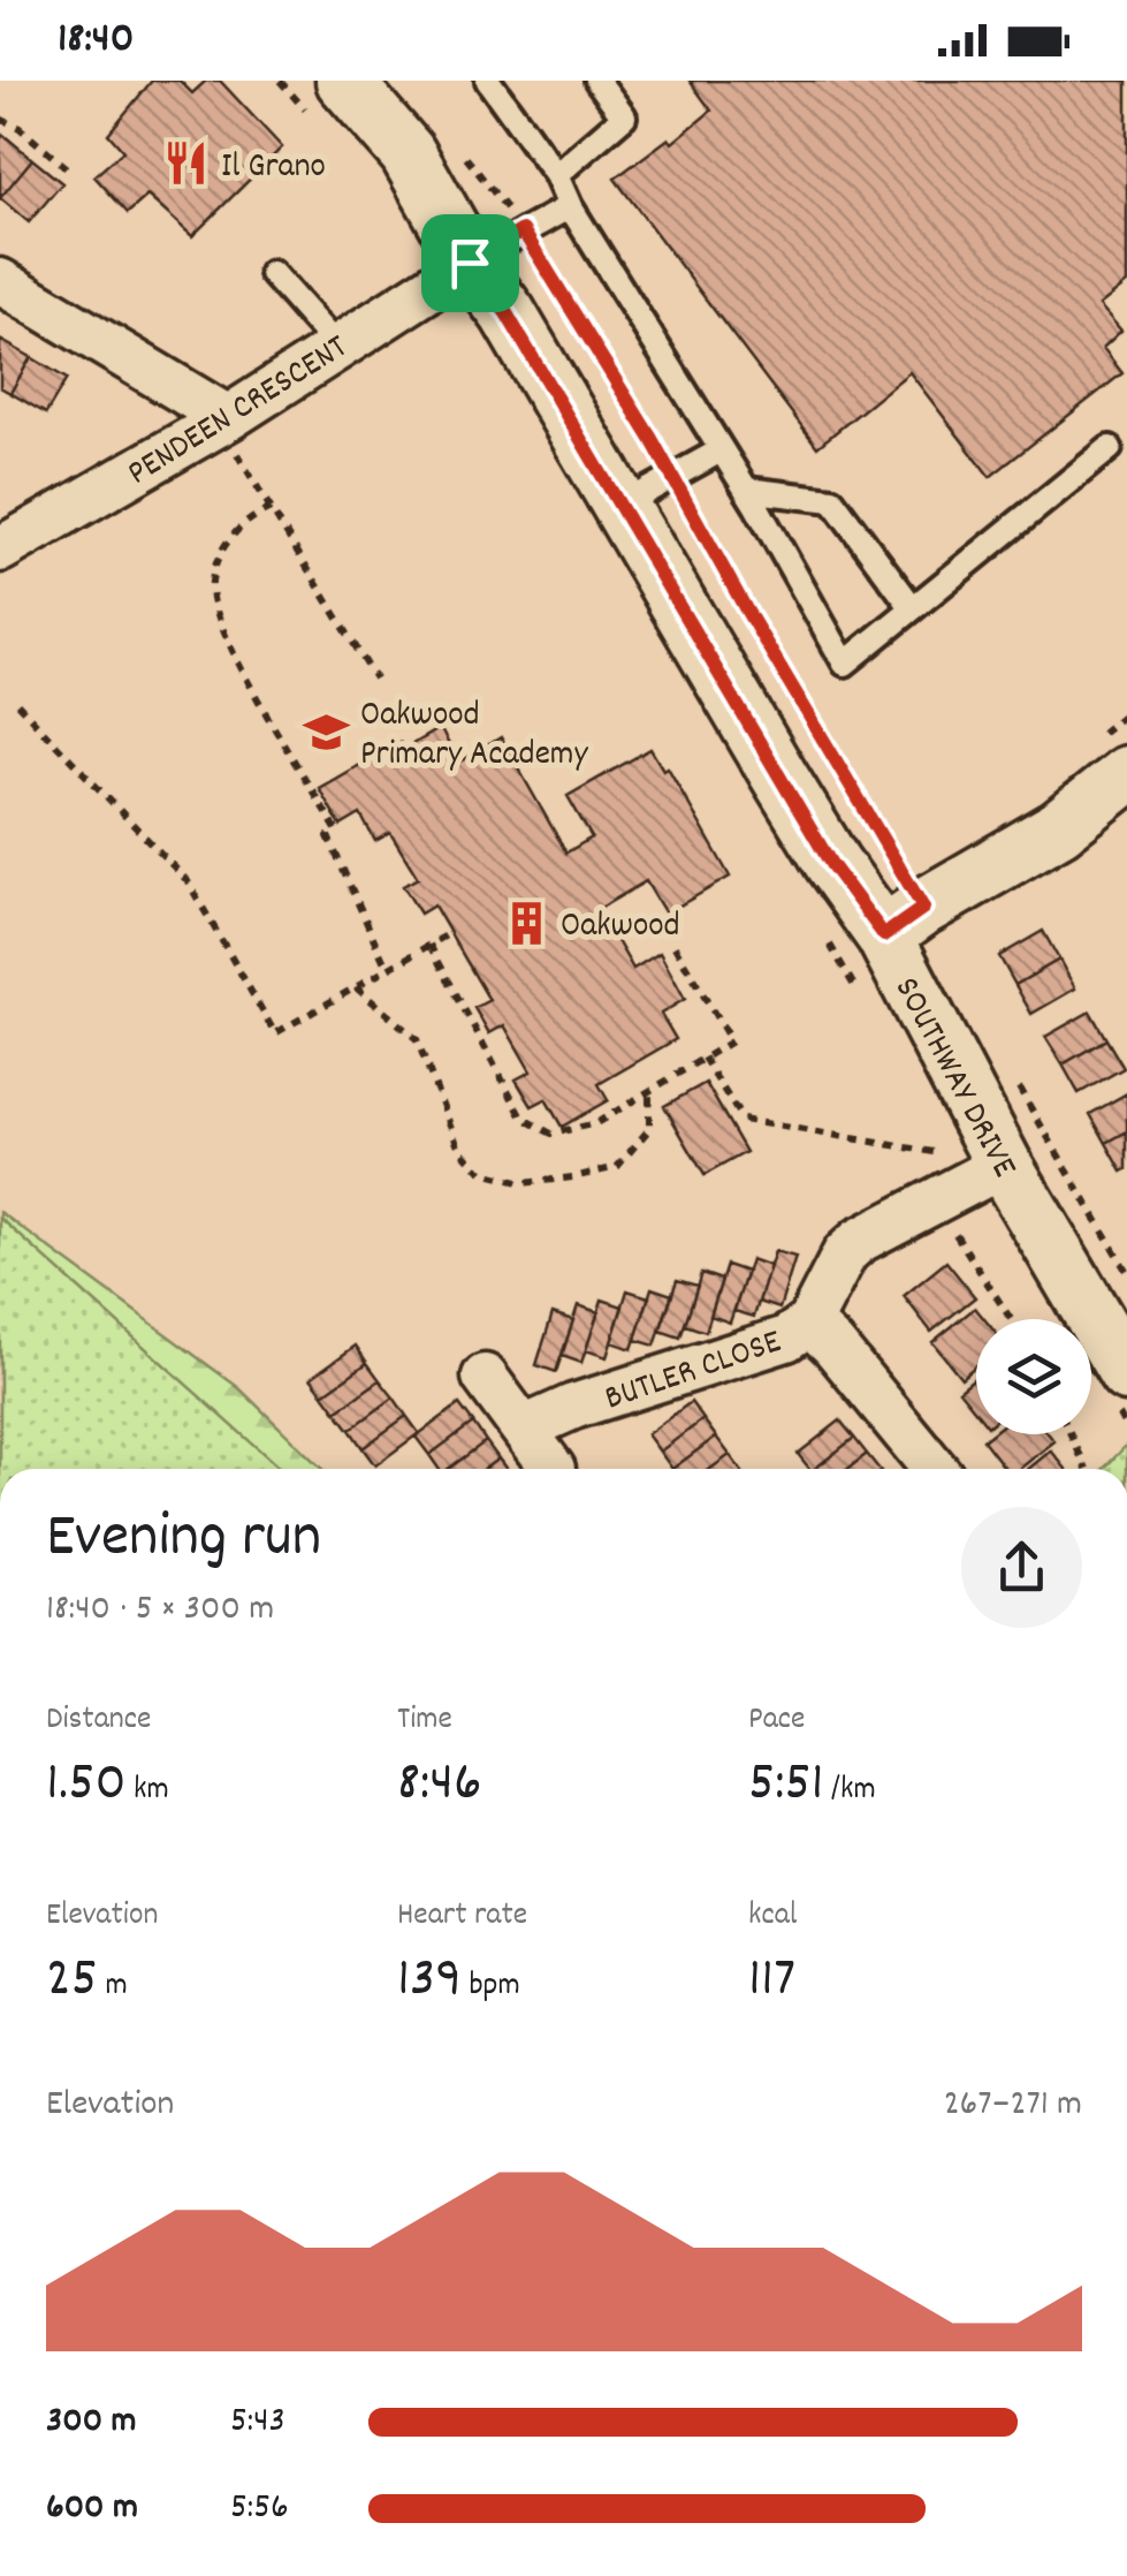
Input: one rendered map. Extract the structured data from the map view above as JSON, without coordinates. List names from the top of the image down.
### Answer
{
  "streets": {
    "street": ["PENDEEN CRESCENT", "SOUTHWAY DRIVE", "BUTLER CLOSE"]
  },
  "crossings": [
    ["PENDEEN CRESCENT", "SOUTHWAY DRIVE"],
    ["SOUTHWAY DRIVE", "BUTLER CLOSE"]
  ],
  "places": {
    "restaurant": ["Il Grano"],
    "school or university": ["Oakwood Primary Academy"],
    "building": ["Oakwood"]
  },
  "page": {
    "status": "18:40",
    "heading": ["Evening run", "18:40 · 5 × 300 m"],
    "stats": [
      ["Distance", "1.50 km"],
      ["Time", "8:46"],
      ["Pace", "5:51 /km"],
      ["Elevation", "25 m"],
      ["Heart rate", "139 bpm"],
      ["kcal", "117"]
    ],
    "chart": ["Elevation", "267–271 m"],
    "list": [
      {
        "name": "300 m",
        "note": "5:43"
      },
      {
        "name": "600 m",
        "note": "5:56"
      }
    ]
  }
}
